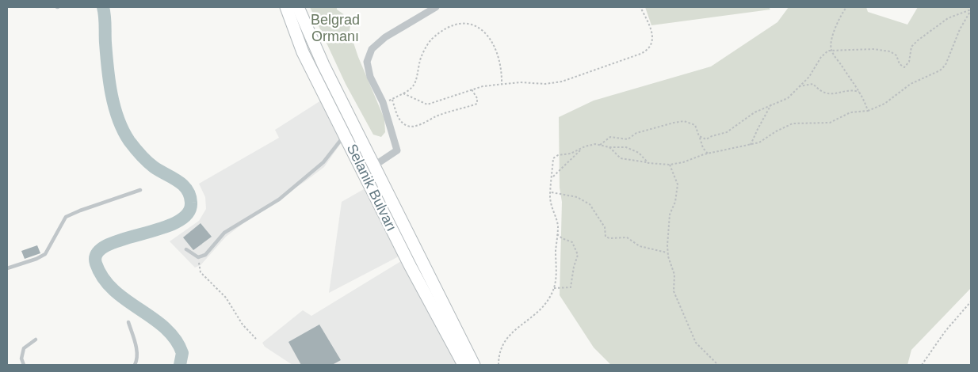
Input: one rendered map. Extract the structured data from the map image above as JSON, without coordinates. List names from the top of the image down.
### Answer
{
  "streets": {
    "main road": ["Selanik Bulvarı"]
  },
  "parks": ["Belgrad Ormanı"]
}
